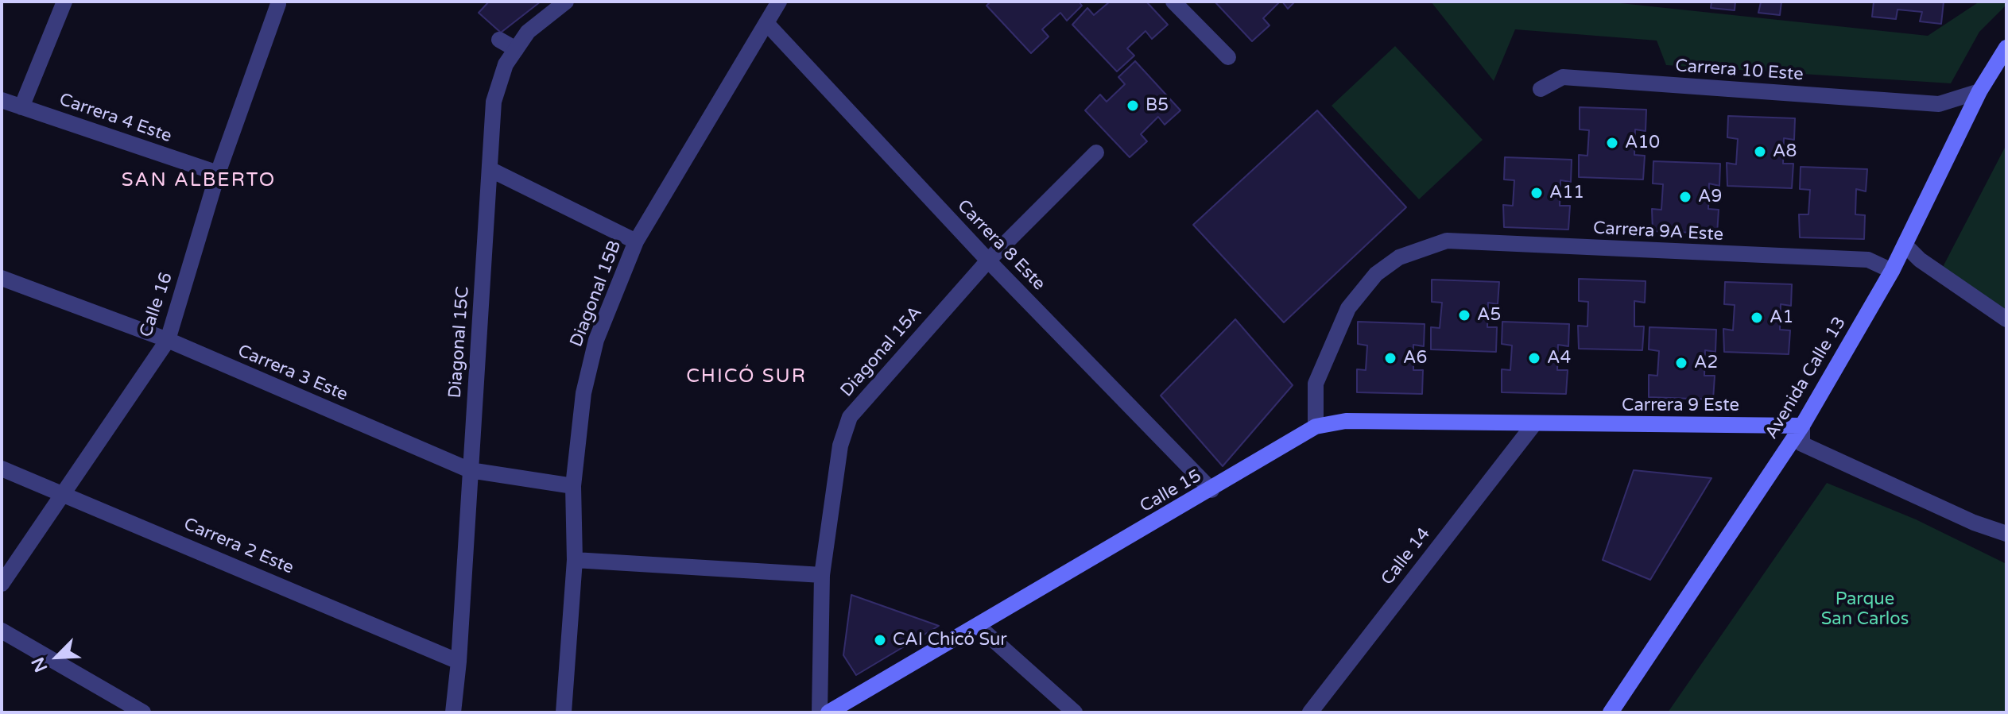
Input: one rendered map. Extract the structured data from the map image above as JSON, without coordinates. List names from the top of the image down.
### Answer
{
  "streets": {
    "street": [
      "Carrera 10 Este",
      "Carrera 4 Este",
      "Carrera 9A Este",
      "Carrera 8 Este",
      "Diagonal 15B",
      "Calle 16",
      "Diagonal 15C",
      "Diagonal 15A",
      "Carrera 3 Este",
      "Avenida Calle 13",
      "Carrera 9 Este",
      "Calle 15",
      "Carrera 2 Este",
      "Calle 14"
    ]
  },
  "crossings": [
    ["Carrera 10 Este", "Avenida Calle 13"],
    ["Carrera 4 Este", "Calle 16"],
    ["Carrera 9A Este", "Avenida Calle 13"],
    ["Carrera 9A Este", "Carrera 9 Este"],
    ["Carrera 9A Este", "Calle 15"],
    ["Carrera 8 Este", "Diagonal 15B"],
    ["Carrera 8 Este", "Diagonal 15A"],
    ["Carrera 8 Este", "Calle 15"],
    ["Diagonal 15B", "Carrera 3 Este"],
    ["Calle 16", "Carrera 3 Este"],
    ["Calle 16", "Carrera 2 Este"],
    ["Diagonal 15C", "Carrera 3 Este"],
    ["Diagonal 15C", "Carrera 2 Este"],
    ["Avenida Calle 13", "Carrera 9 Este"],
    ["Carrera 9 Este", "Calle 15"],
    ["Carrera 9 Este", "Calle 14"]
  ],
  "districts": ["SAN ALBERTO", "CHICÓ SUR"],
  "parks": ["Parque San Carlos"],
  "places": [
    "B5",
    "A10",
    "A8",
    "A11",
    "A9",
    "A5",
    "A1",
    "A6",
    "A4",
    "A2",
    "CAI Chicó Sur"
  ],
  "north": "bottom left"
}
